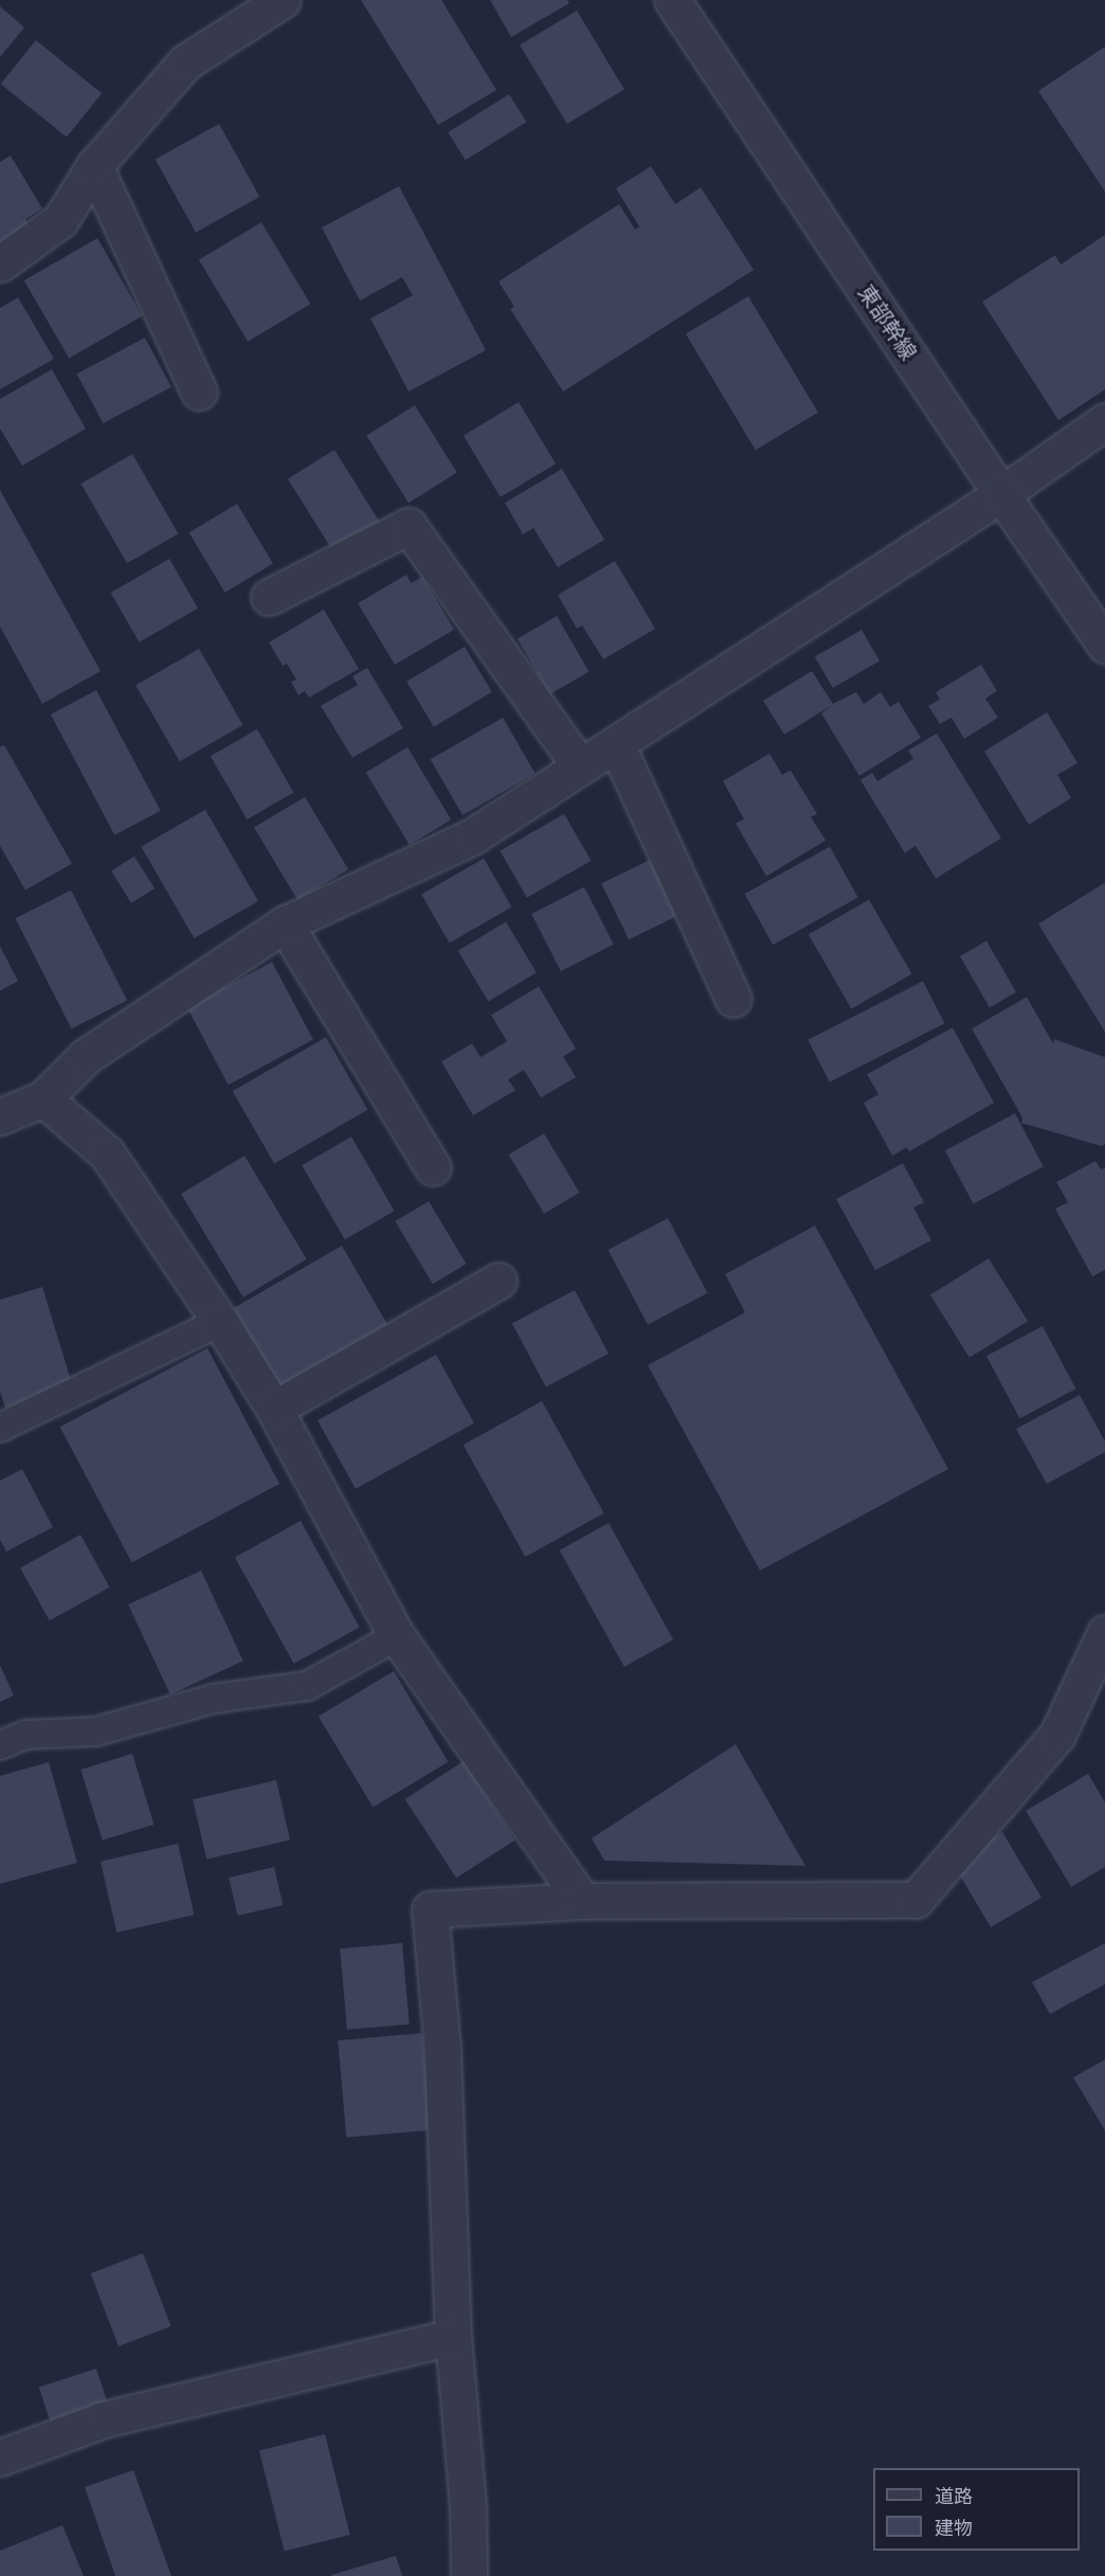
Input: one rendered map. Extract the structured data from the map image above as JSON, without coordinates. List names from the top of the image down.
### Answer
{
  "streets": {
    "street": ["東部幹線"]
  },
  "legend": ["道路", "建物"]
}
